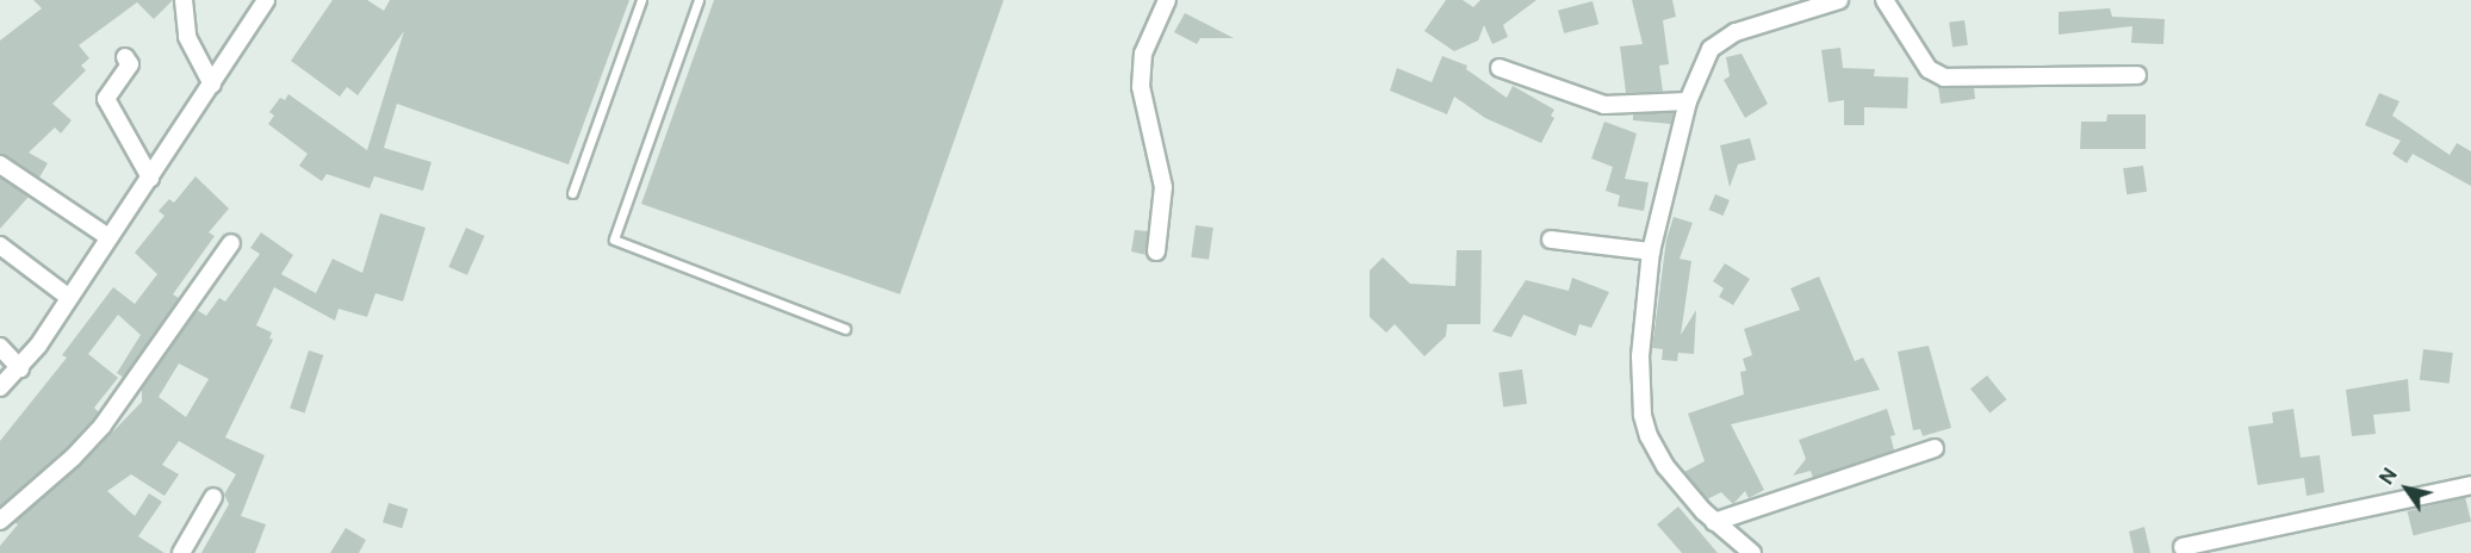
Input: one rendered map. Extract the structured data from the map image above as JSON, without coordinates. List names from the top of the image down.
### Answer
{
  "north": "top left"
}
